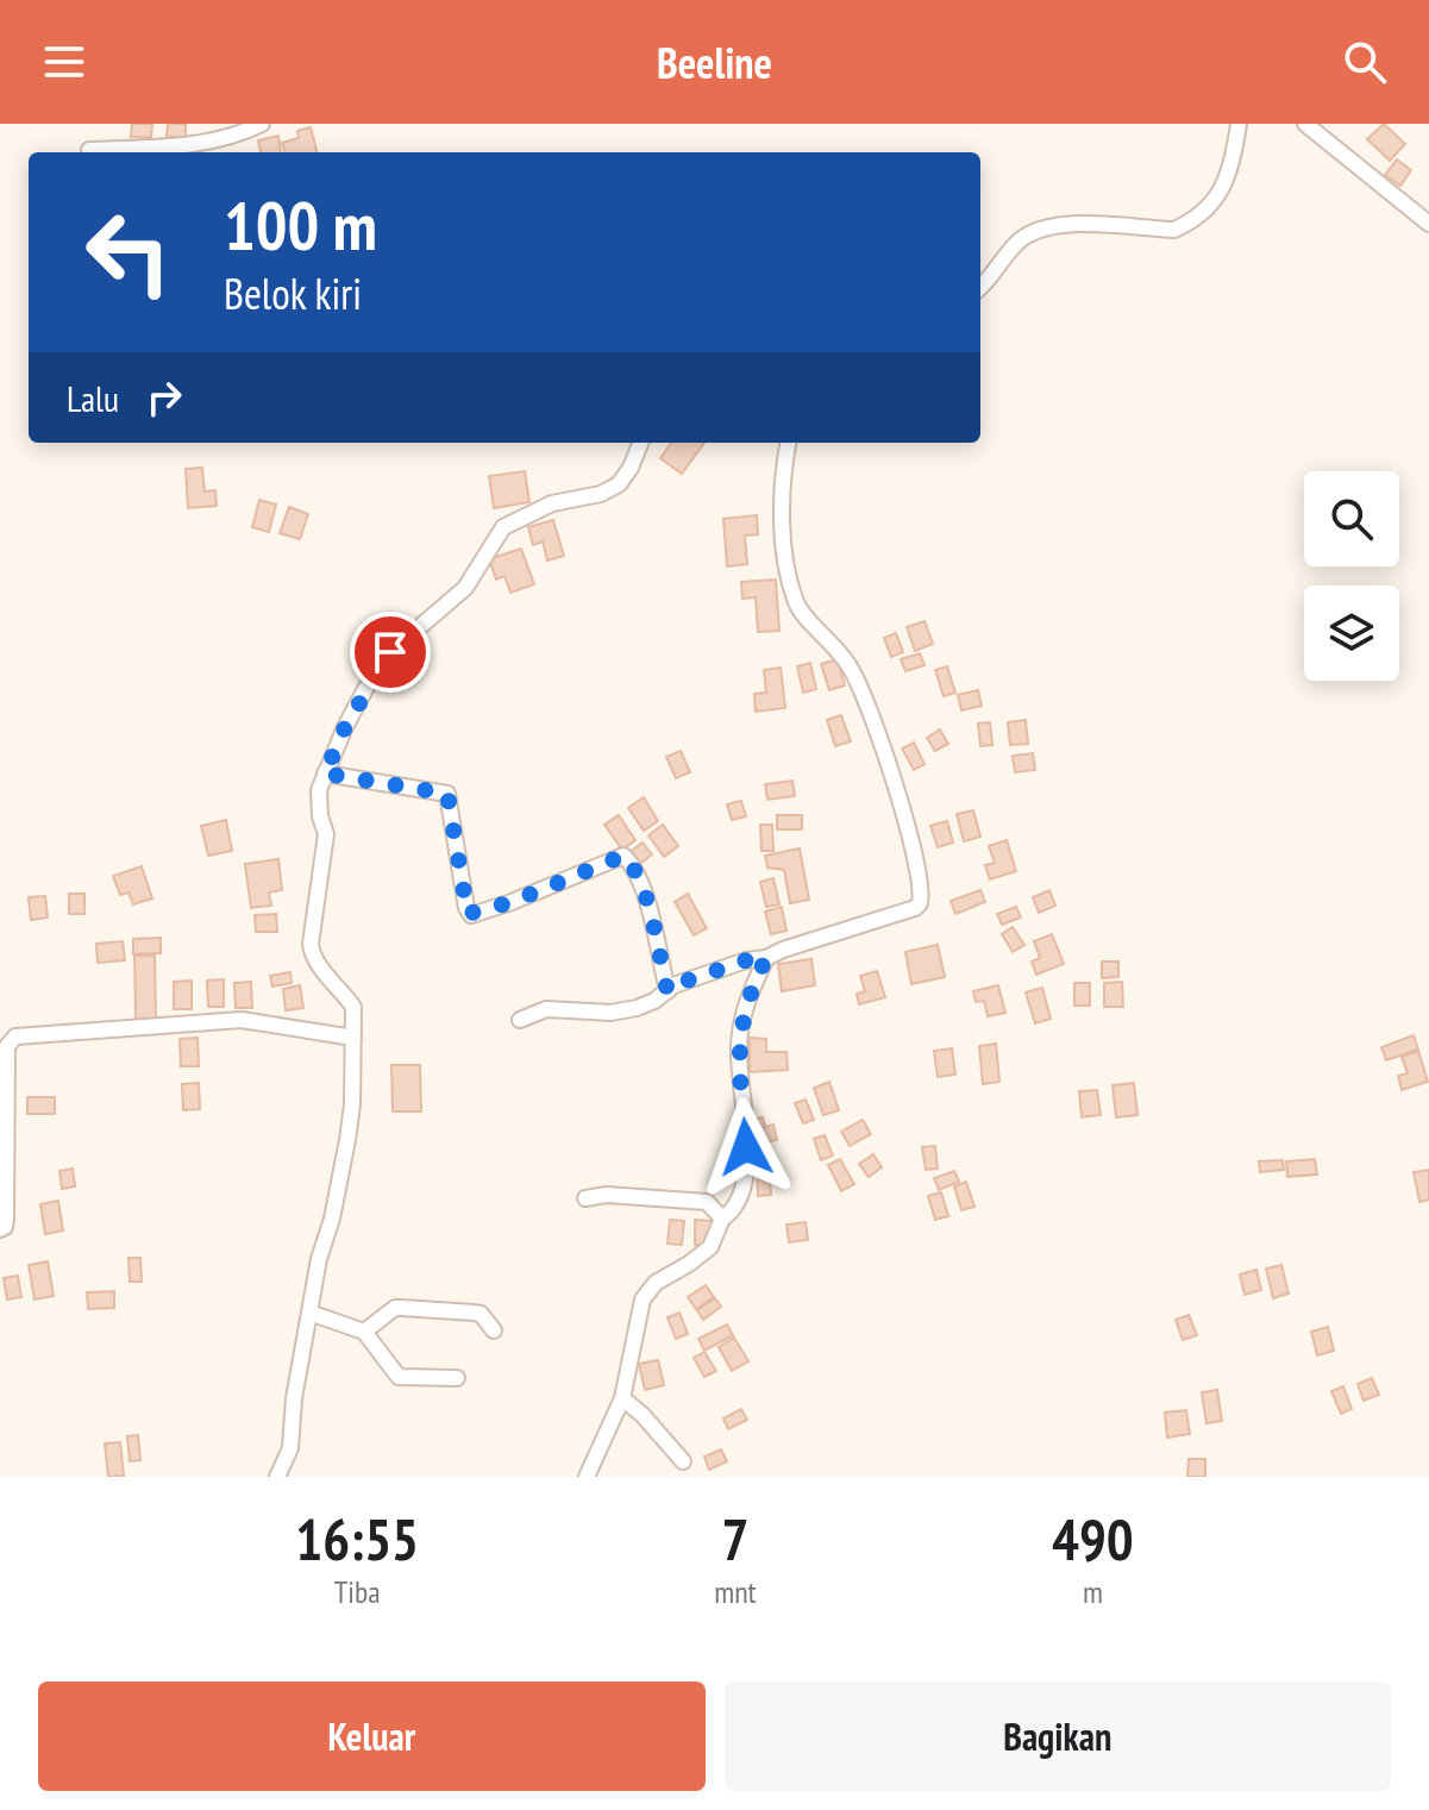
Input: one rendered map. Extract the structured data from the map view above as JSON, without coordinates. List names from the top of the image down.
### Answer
{
  "page": {
    "header": "Beeline",
    "turn": ["100 m", "Belok kiri"],
    "then": "Lalu",
    "eta": [
      "16:55",
      "Tiba",
      "7",
      "mnt",
      "490",
      "m"
    ],
    "buttons": ["Keluar", "Bagikan"]
  }
}
